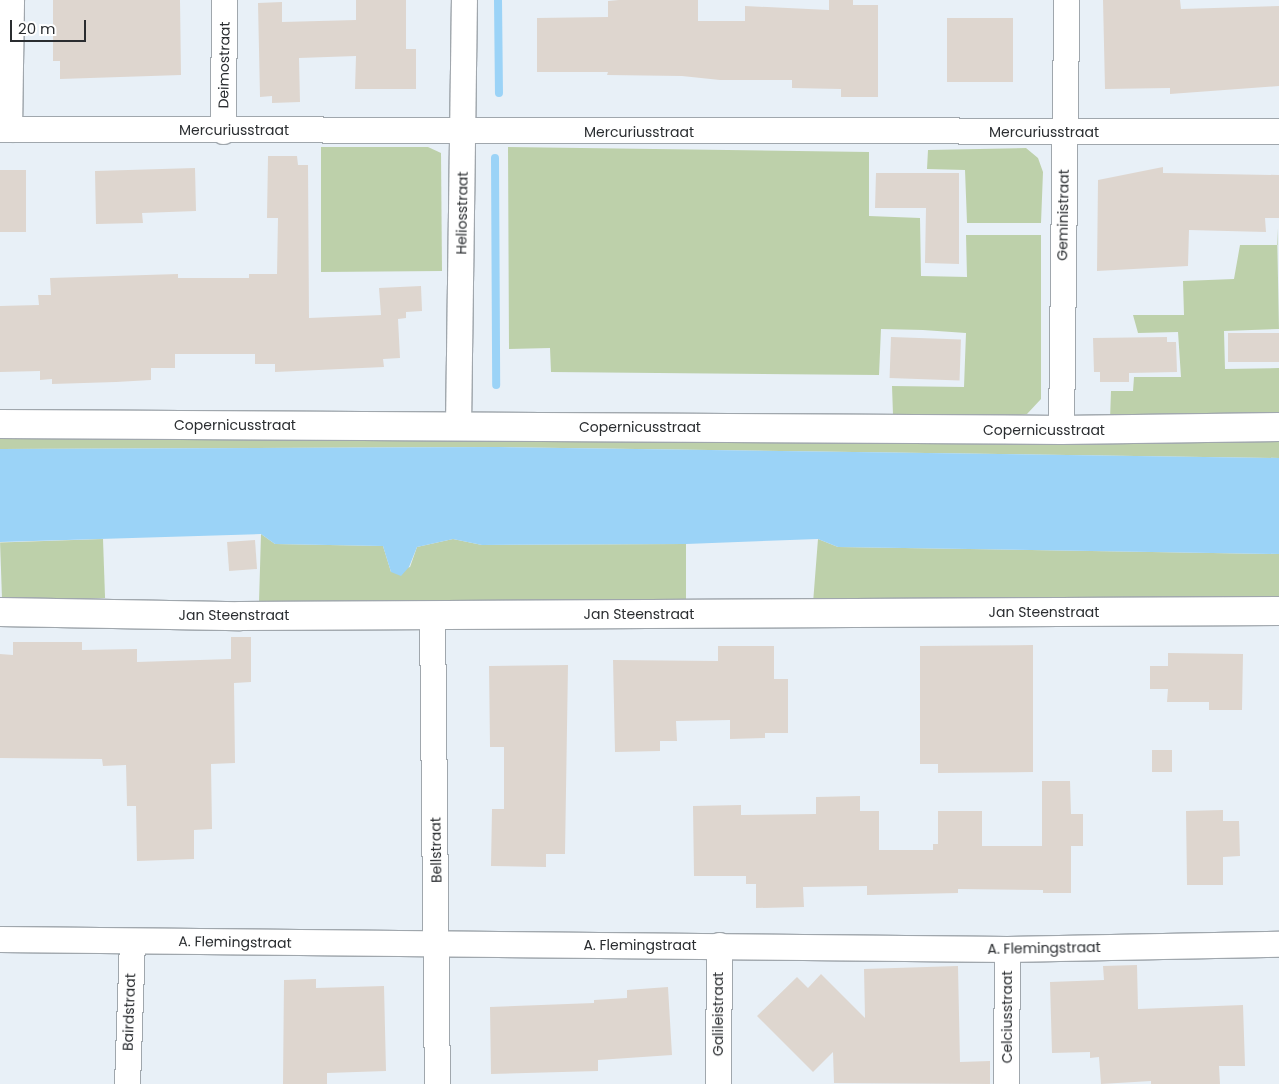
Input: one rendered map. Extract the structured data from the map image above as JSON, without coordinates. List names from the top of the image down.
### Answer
{
  "streets": {
    "street": [
      "Deimostraat",
      "Mercuriusstraat",
      "Heliosstraat",
      "Geministraat",
      "Copernicusstraat",
      "Jan Steenstraat",
      "Bellstraat",
      "A. Flemingstraat",
      "Bairdstraat",
      "Galileistraat",
      "Celciusstraat"
    ]
  },
  "crossings": [
    ["Deimostraat", "Mercuriusstraat"],
    ["Mercuriusstraat", "Heliosstraat"],
    ["Mercuriusstraat", "Geministraat"],
    ["Heliosstraat", "Copernicusstraat"],
    ["Geministraat", "Copernicusstraat"],
    ["Jan Steenstraat", "Bellstraat"],
    ["Bellstraat", "A. Flemingstraat"],
    ["A. Flemingstraat", "Bairdstraat"],
    ["A. Flemingstraat", "Galileistraat"],
    ["A. Flemingstraat", "Celciusstraat"]
  ],
  "scale_bar": "20 m"
}
